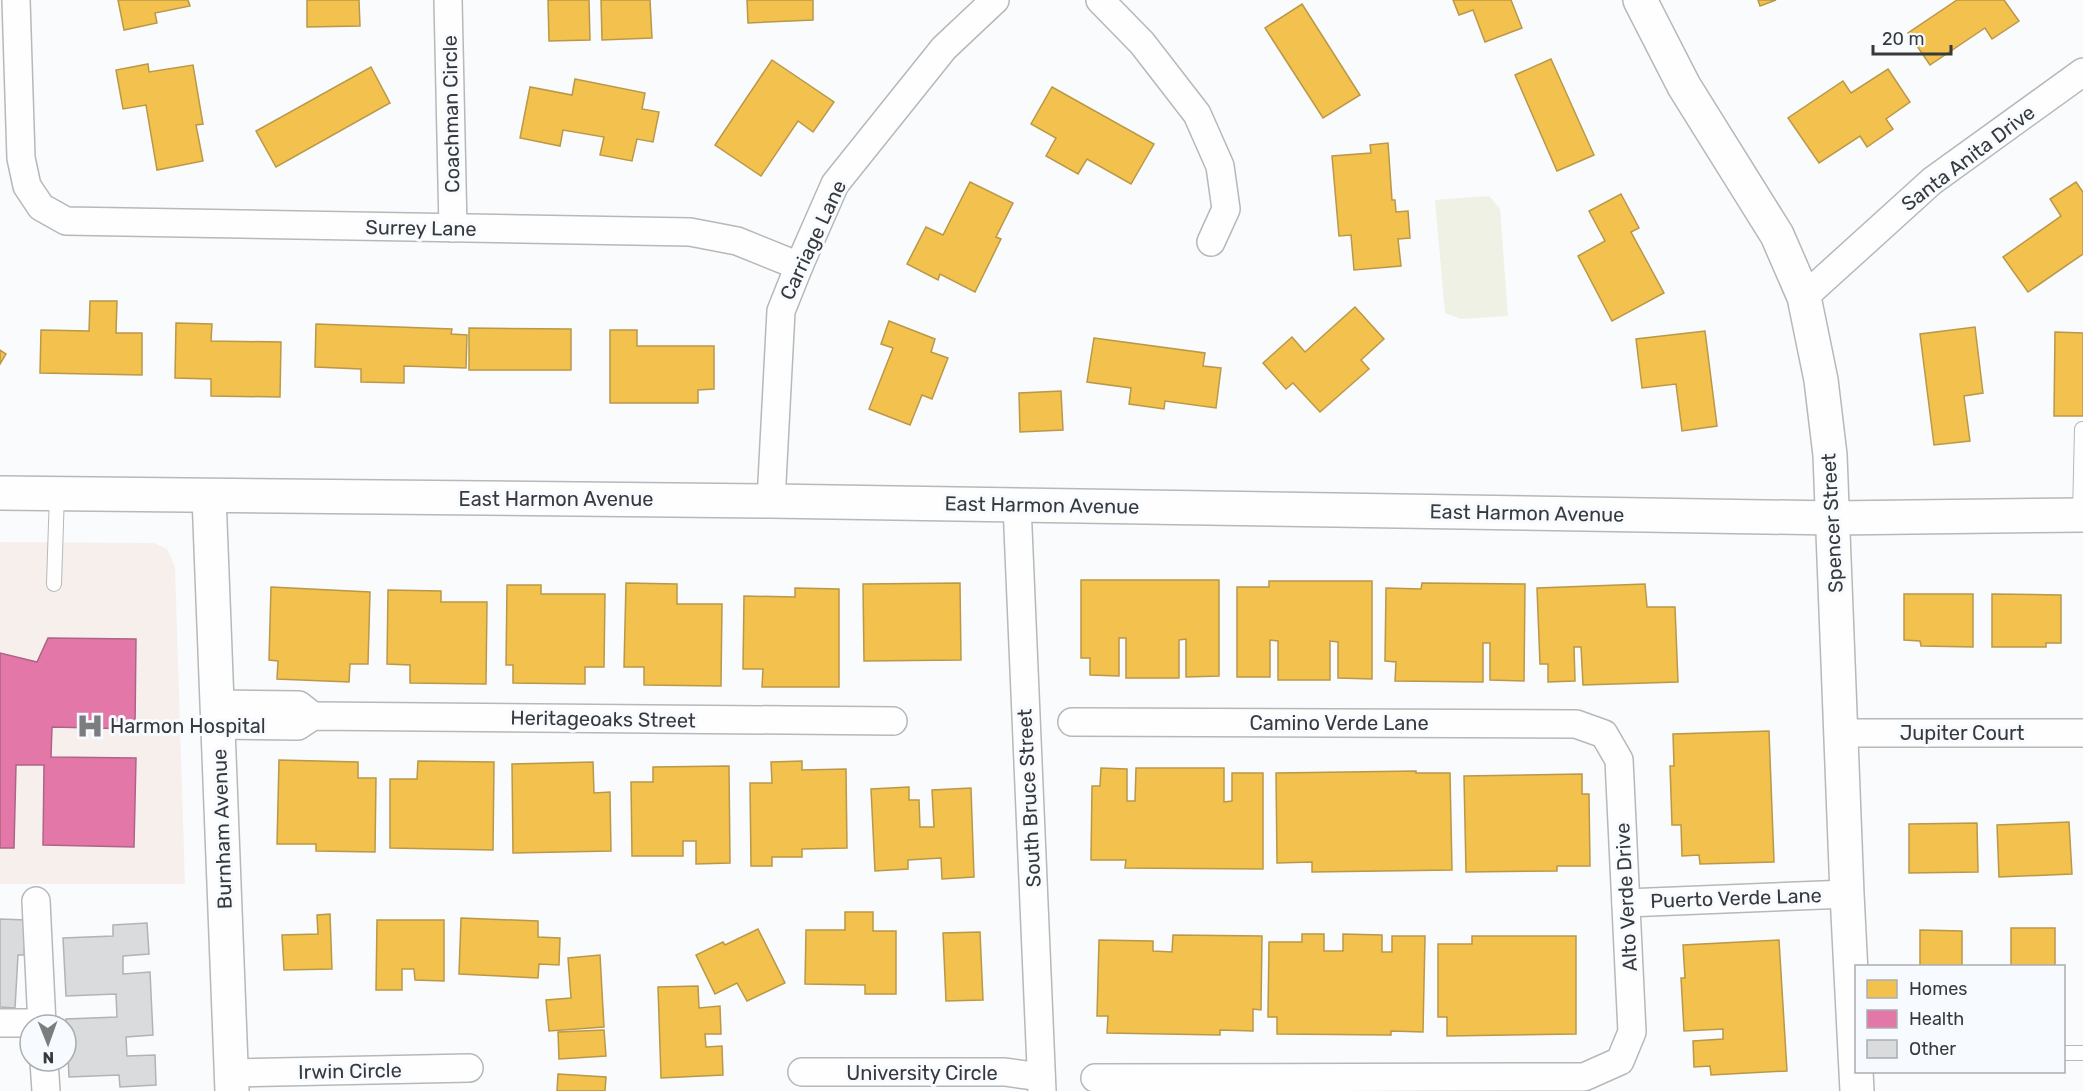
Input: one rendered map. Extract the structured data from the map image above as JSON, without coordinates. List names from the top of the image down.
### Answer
{
  "streets": {
    "main road": ["East Harmon Avenue", "Spencer Street", "Burnham Avenue"],
    "street": [
      "Coachman Circle",
      "Santa Anita Drive",
      "Surrey Lane",
      "Carriage Lane",
      "Heritageoaks Street",
      "Camino Verde Lane",
      "Jupiter Court",
      "South Bruce Street",
      "Alto Verde Drive",
      "Puerto Verde Lane",
      "Irwin Circle",
      "University Circle"
    ]
  },
  "crossings": [
    ["Coachman Circle", "Surrey Lane"],
    ["Santa Anita Drive", "Spencer Street"],
    ["Surrey Lane", "Carriage Lane"],
    ["Carriage Lane", "East Harmon Avenue"],
    ["East Harmon Avenue", "Spencer Street"],
    ["East Harmon Avenue", "South Bruce Street"],
    ["East Harmon Avenue", "Burnham Avenue"],
    ["Spencer Street", "Jupiter Court"],
    ["Spencer Street", "Puerto Verde Lane"],
    ["Heritageoaks Street", "Burnham Avenue"],
    ["Camino Verde Lane", "Alto Verde Drive"],
    ["South Bruce Street", "University Circle"],
    ["Burnham Avenue", "Irwin Circle"],
    ["Alto Verde Drive", "Puerto Verde Lane"]
  ],
  "places": {
    "hospital": ["Harmon Hospital"]
  },
  "legend": ["Homes", "Health", "Other"],
  "scale_bar": "20 m",
  "north": "bottom"
}
